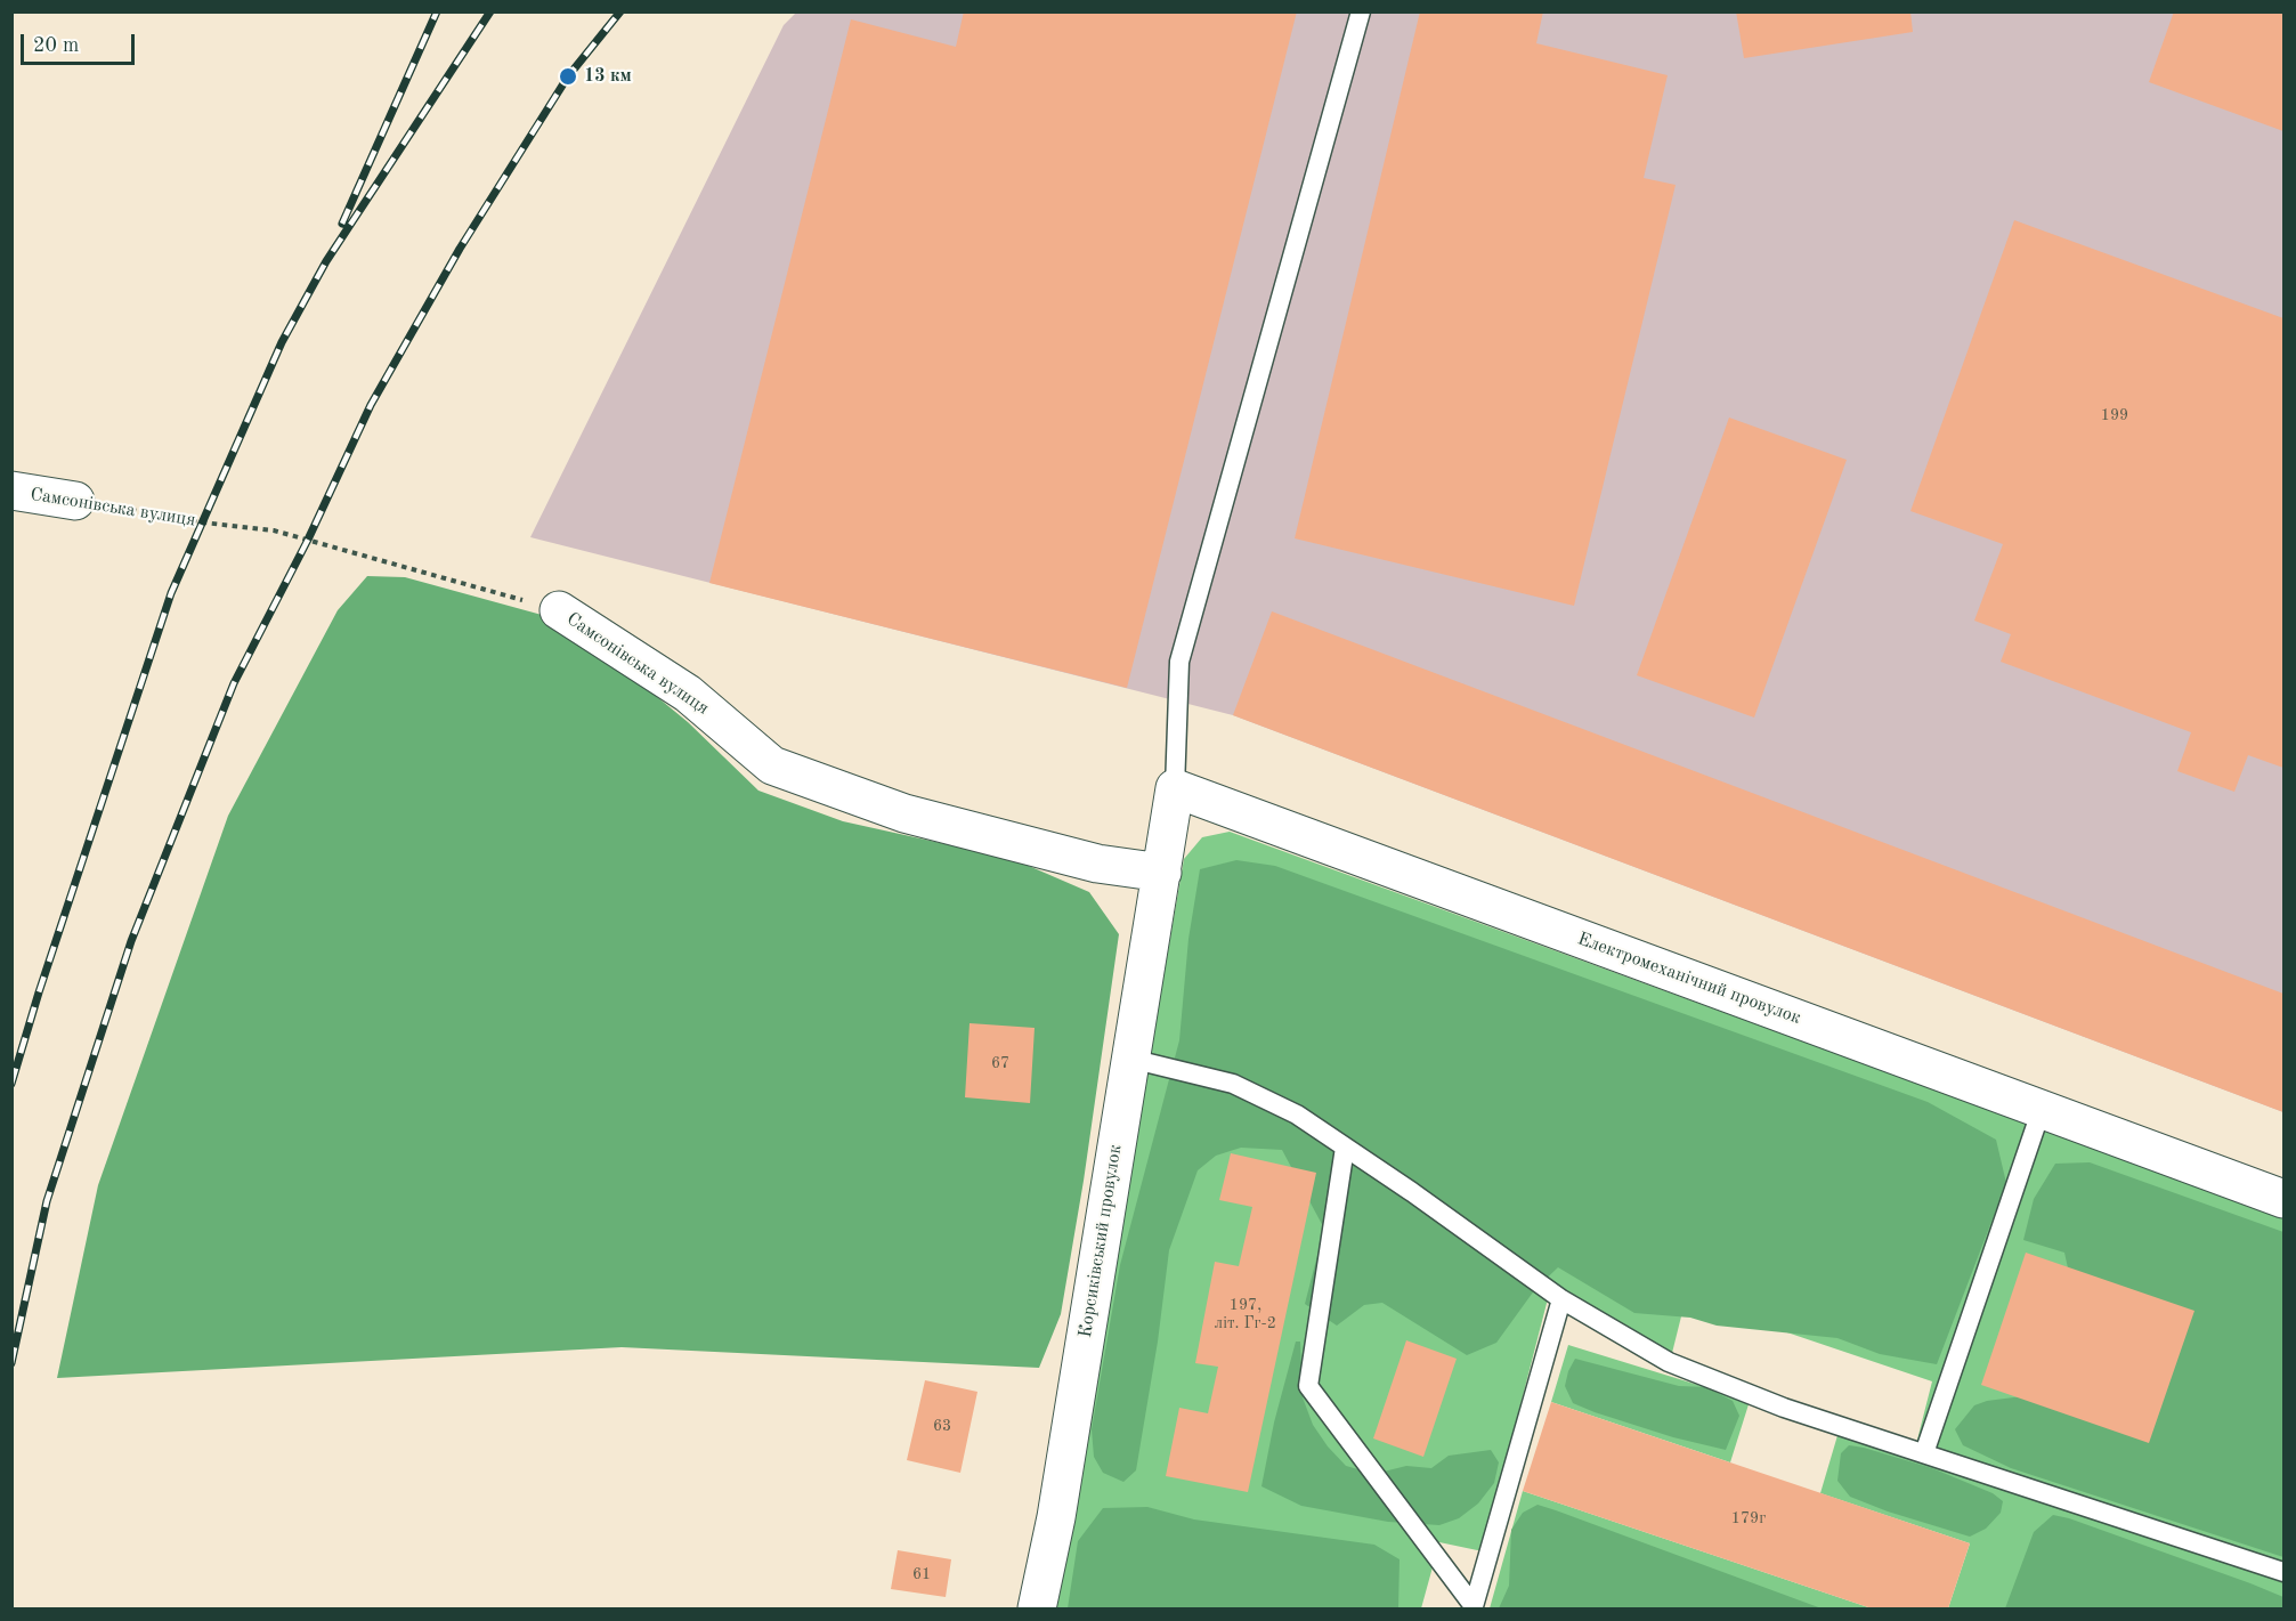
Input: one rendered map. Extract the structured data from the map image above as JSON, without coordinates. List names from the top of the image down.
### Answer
{
  "streets": {
    "street": ["Самсонівська вулиця", "Електромеханічний провулок", "Корсиківський провулок"]
  },
  "crossings": [
    ["Самсонівська вулиця", "Корсиківський провулок"]
  ],
  "places": ["13 км"],
  "house_numbers": [
    "199",
    "67",
    "197, літ. Гг-2",
    "63",
    "179г",
    "61"
  ],
  "scale_bar": "20 m"
}
